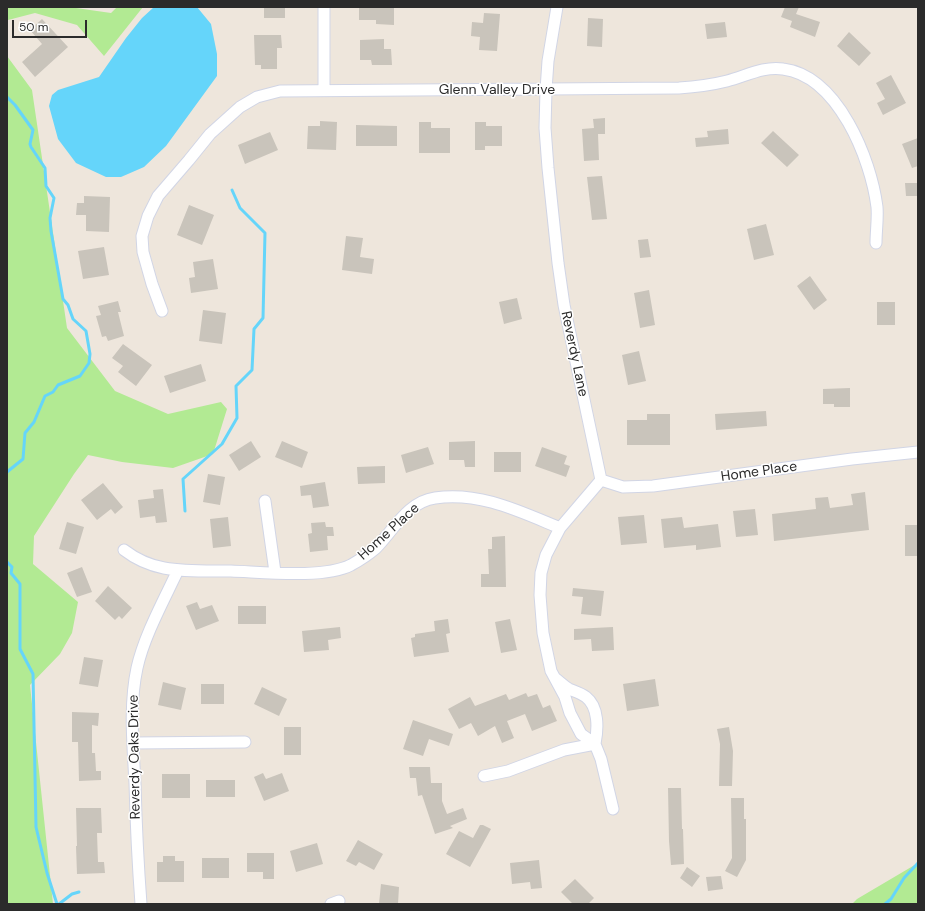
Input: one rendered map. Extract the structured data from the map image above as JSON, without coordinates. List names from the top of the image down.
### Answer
{
  "streets": {
    "street": [
      "Glenn Valley Drive",
      "Reverdy Lane",
      "Home Place",
      "Reverdy Oaks Drive"
    ]
  },
  "crossings": [
    ["Glenn Valley Drive", "Reverdy Lane"],
    ["Reverdy Lane", "Home Place"],
    ["Home Place", "Reverdy Oaks Drive"]
  ],
  "scale_bar": "50 m"
}
